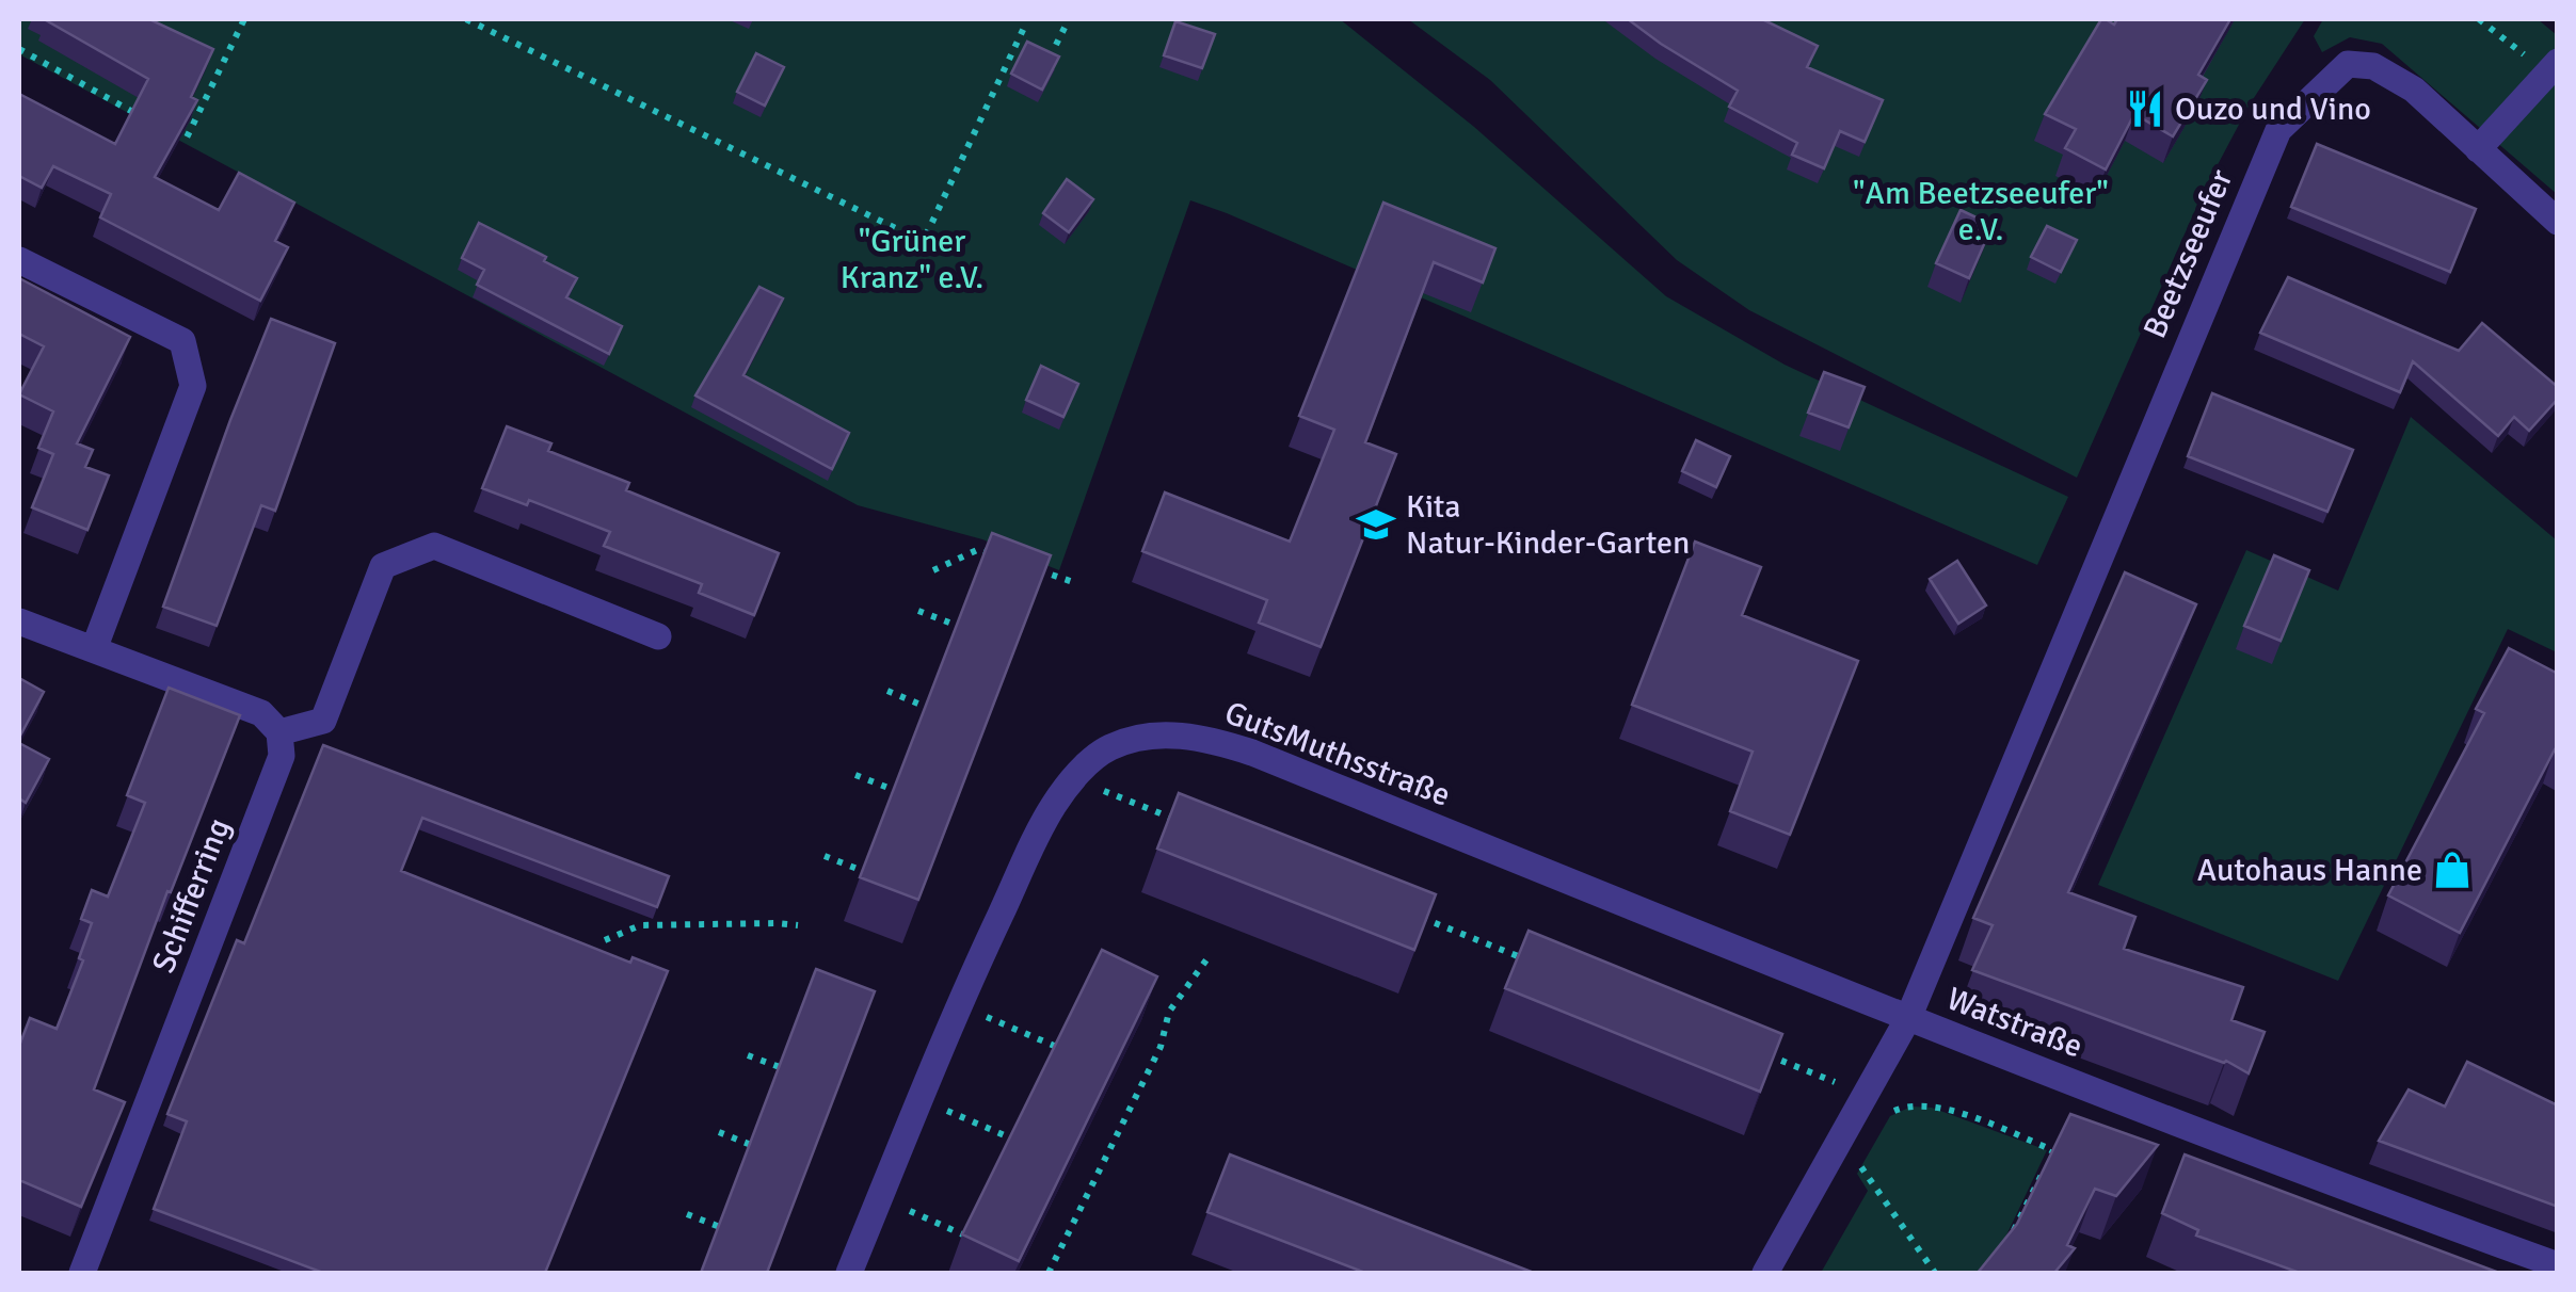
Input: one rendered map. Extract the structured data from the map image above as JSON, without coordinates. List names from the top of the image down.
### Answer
{
  "streets": {
    "street": [
      "Beetzseeufer",
      "GutsMuthsstraße",
      "Schifferring",
      "Watstraße"
    ]
  },
  "crossings": [
    ["Beetzseeufer", "Watstraße"],
    ["GutsMuthsstraße", "Watstraße"]
  ],
  "parks": ["\"Am Beetzseeufer\" e.V.", "\"Grüner Kranz\" e.V."],
  "places": {
    "restaurant": ["Ouzo und Vino"],
    "school or university": ["Kita Natur-Kinder-Garten"],
    "shop": ["Autohaus Hanne"]
  }
}
